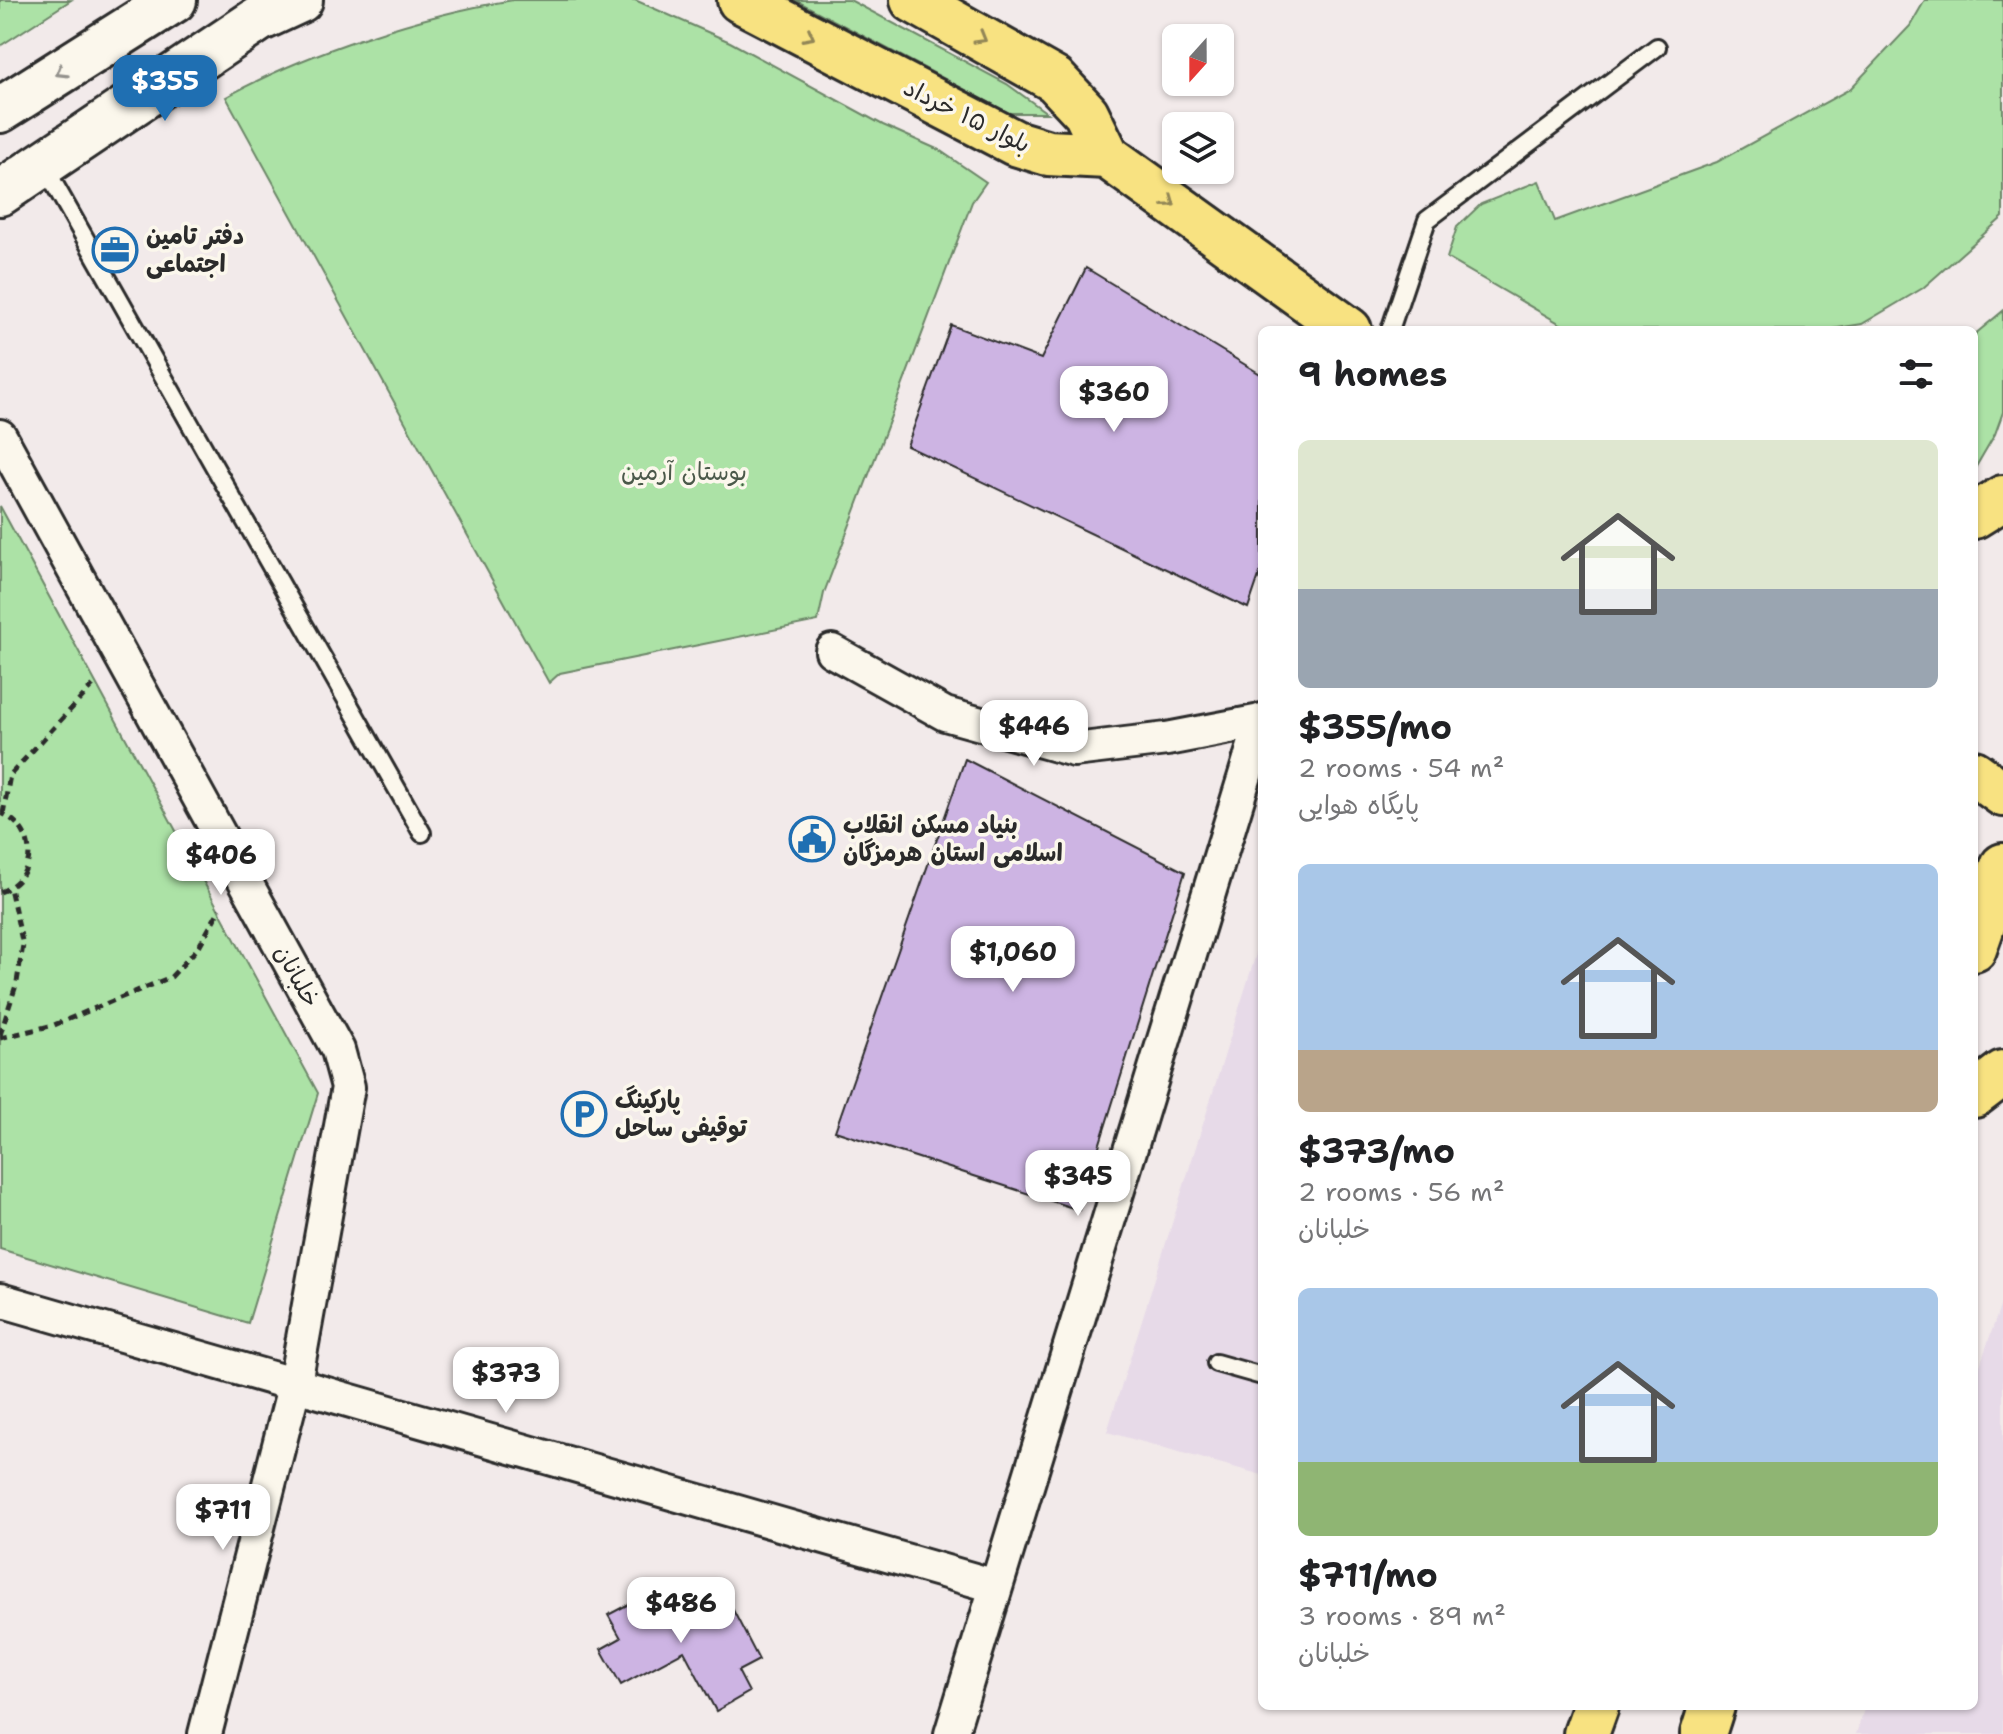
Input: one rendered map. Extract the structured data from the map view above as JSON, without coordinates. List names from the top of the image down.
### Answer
{
  "streets": {
    "main road": ["بلوار ۱۵ خرداد"],
    "street": ["خلبانان"]
  },
  "parks": ["بوستان آرمین"],
  "places": {
    "office": ["دفتر تامین اجتماعی"],
    "public building": ["بنیاد مسکن انقلاب اسلامی استان هرمزگان"],
    "parking": ["پارکینگ توقیفی ساحل"]
  },
  "north": "bottom",
  "page": {
    "price": [
      "$355",
      "$360",
      "$446",
      "$406",
      "$1,060",
      "$345",
      "$373",
      "$711",
      "$486"
    ],
    "heading": "9 homes",
    "list": [
      {
        "name": "$355/mo",
        "note": "2 rooms · 54 m² · پایگاه هوایی"
      },
      {
        "name": "$373/mo",
        "note": "2 rooms · 56 m² · خلبانان"
      },
      {
        "name": "$711/mo",
        "note": "3 rooms · 89 m² · خلبانان"
      }
    ]
  }
}
